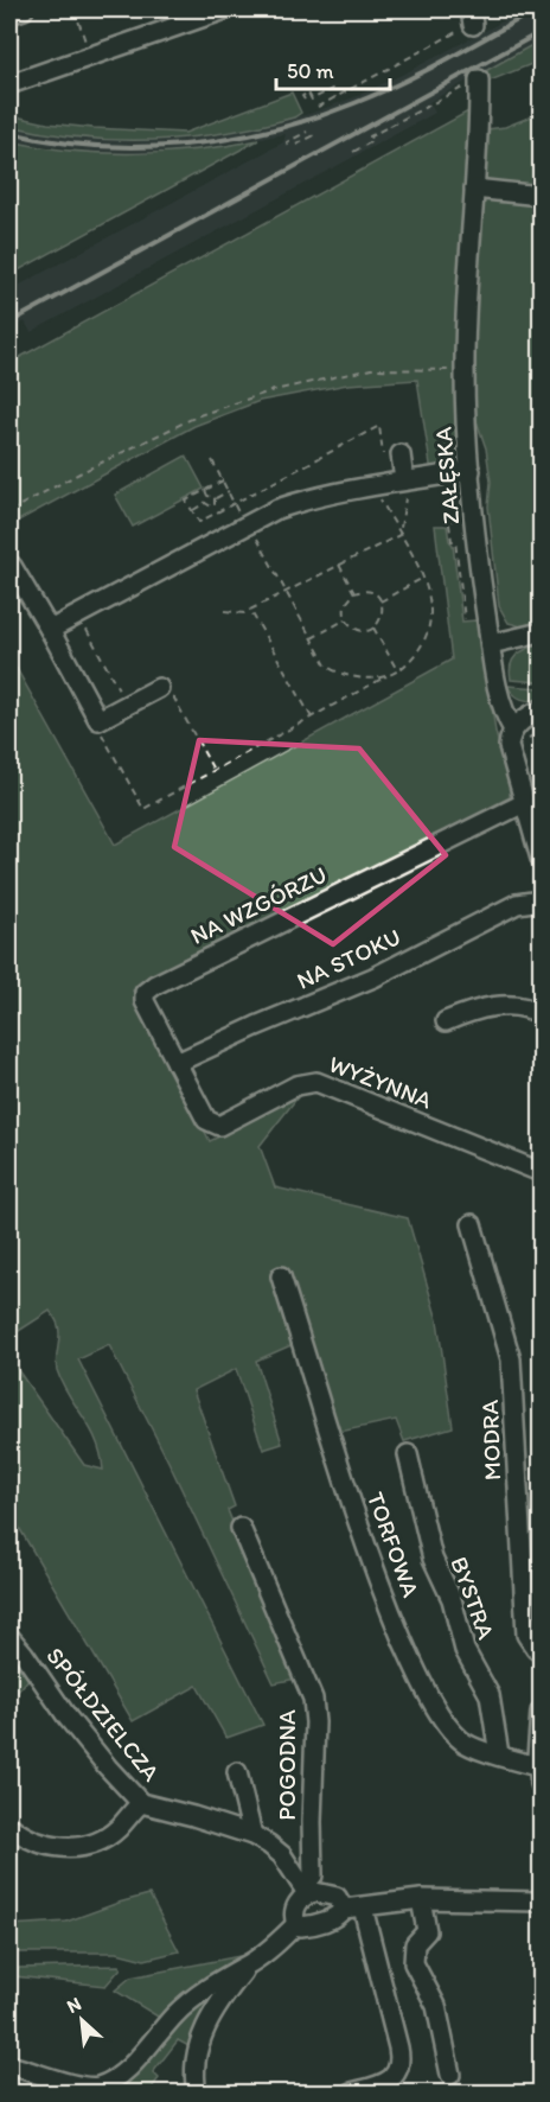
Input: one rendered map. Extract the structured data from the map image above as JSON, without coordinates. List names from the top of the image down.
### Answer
{
  "streets": {
    "street": [
      "ZAŁĘSKA",
      "NA WZGÓRZU",
      "NA STOKU",
      "WYŻYNNA",
      "MODRA",
      "TORFOWA",
      "BYSTRA",
      "SPÓŁDZIELCZA",
      "POGODNA"
    ]
  },
  "crossings": [
    ["ZAŁĘSKA", "NA WZGÓRZU"],
    ["NA WZGÓRZU", "NA STOKU"],
    ["NA WZGÓRZU", "WYŻYNNA"],
    ["TORFOWA", "BYSTRA"],
    ["SPÓŁDZIELCZA", "POGODNA"]
  ],
  "scale_bar": "50 m",
  "north": "top left"
}
